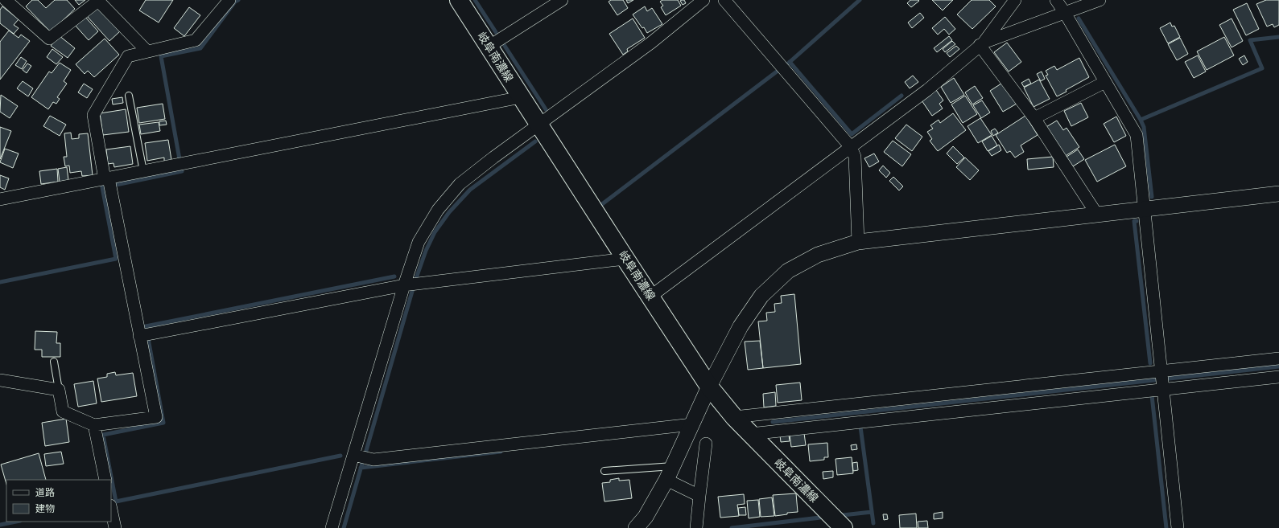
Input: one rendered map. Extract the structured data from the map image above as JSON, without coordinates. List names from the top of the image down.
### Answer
{
  "streets": {
    "main road": ["岐阜南濃線"]
  },
  "legend": ["道路", "建物"]
}
